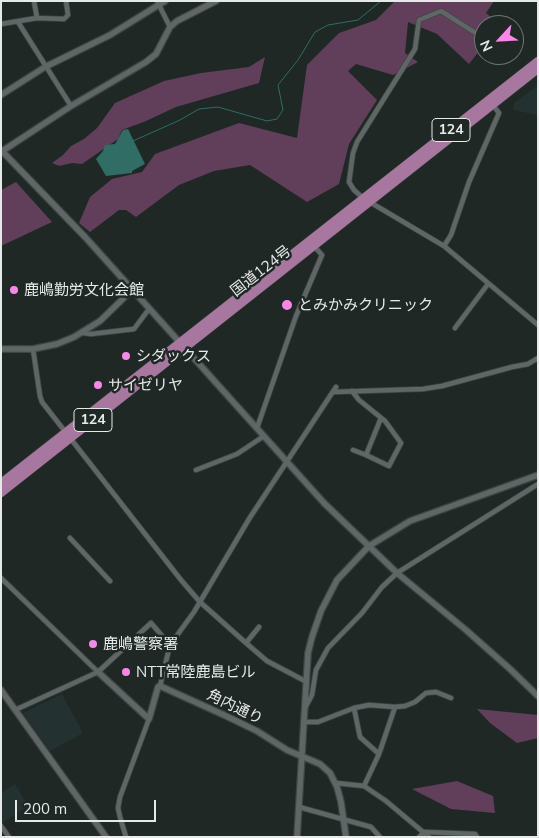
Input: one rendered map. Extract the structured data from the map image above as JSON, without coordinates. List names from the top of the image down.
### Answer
{
  "streets": {
    "highway": ["124", "国道124号"],
    "street": ["角内通り"]
  },
  "places": [
    "鹿嶋勤労文化会館",
    "とみかみクリニック",
    "シダックス",
    "サイゼリヤ",
    "鹿嶋警察署",
    "NTT常陸鹿島ビル"
  ],
  "scale_bar": "200 m",
  "north": "bottom left"
}
